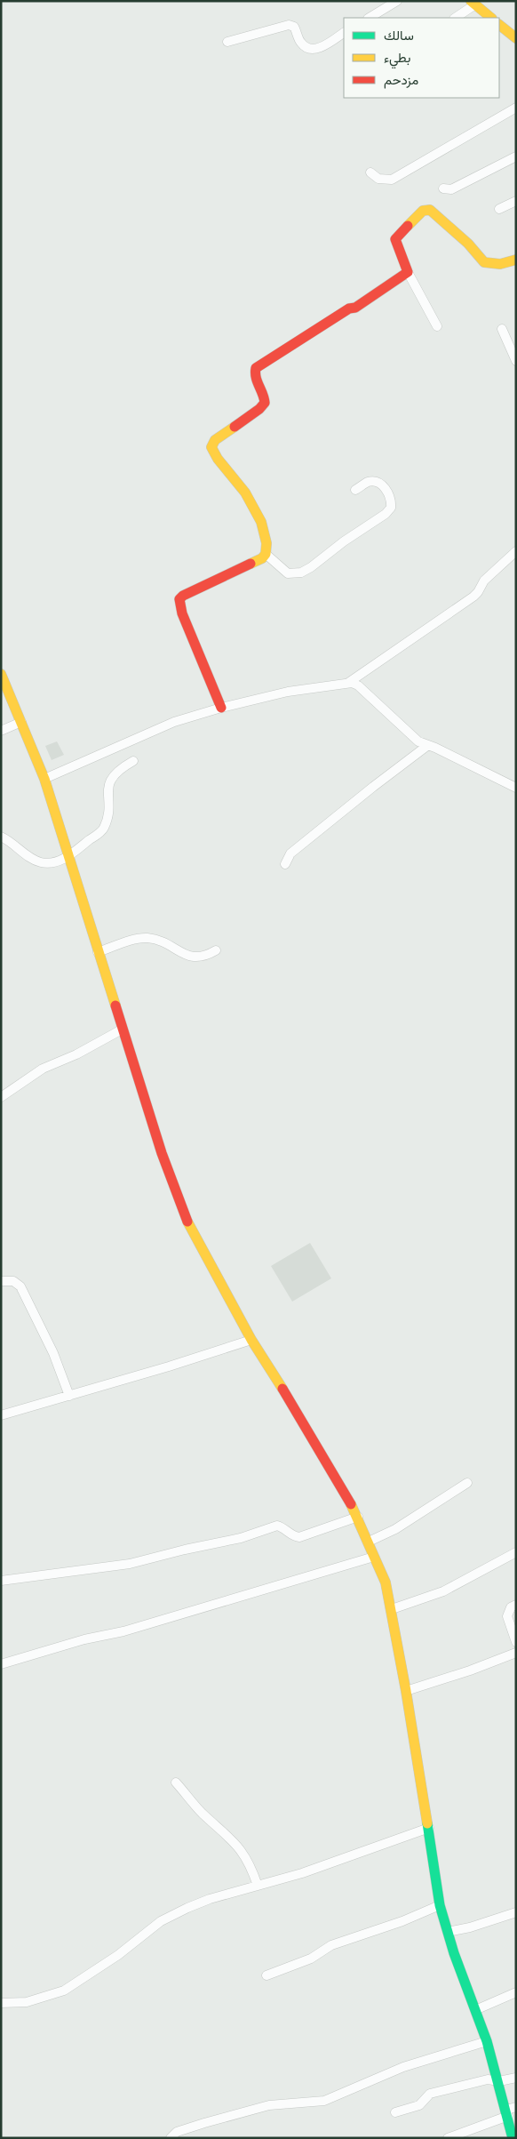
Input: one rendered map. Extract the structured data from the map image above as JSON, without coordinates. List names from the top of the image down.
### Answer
{
  "legend": ["سالك", "بطيء", "مزدحم"]
}
